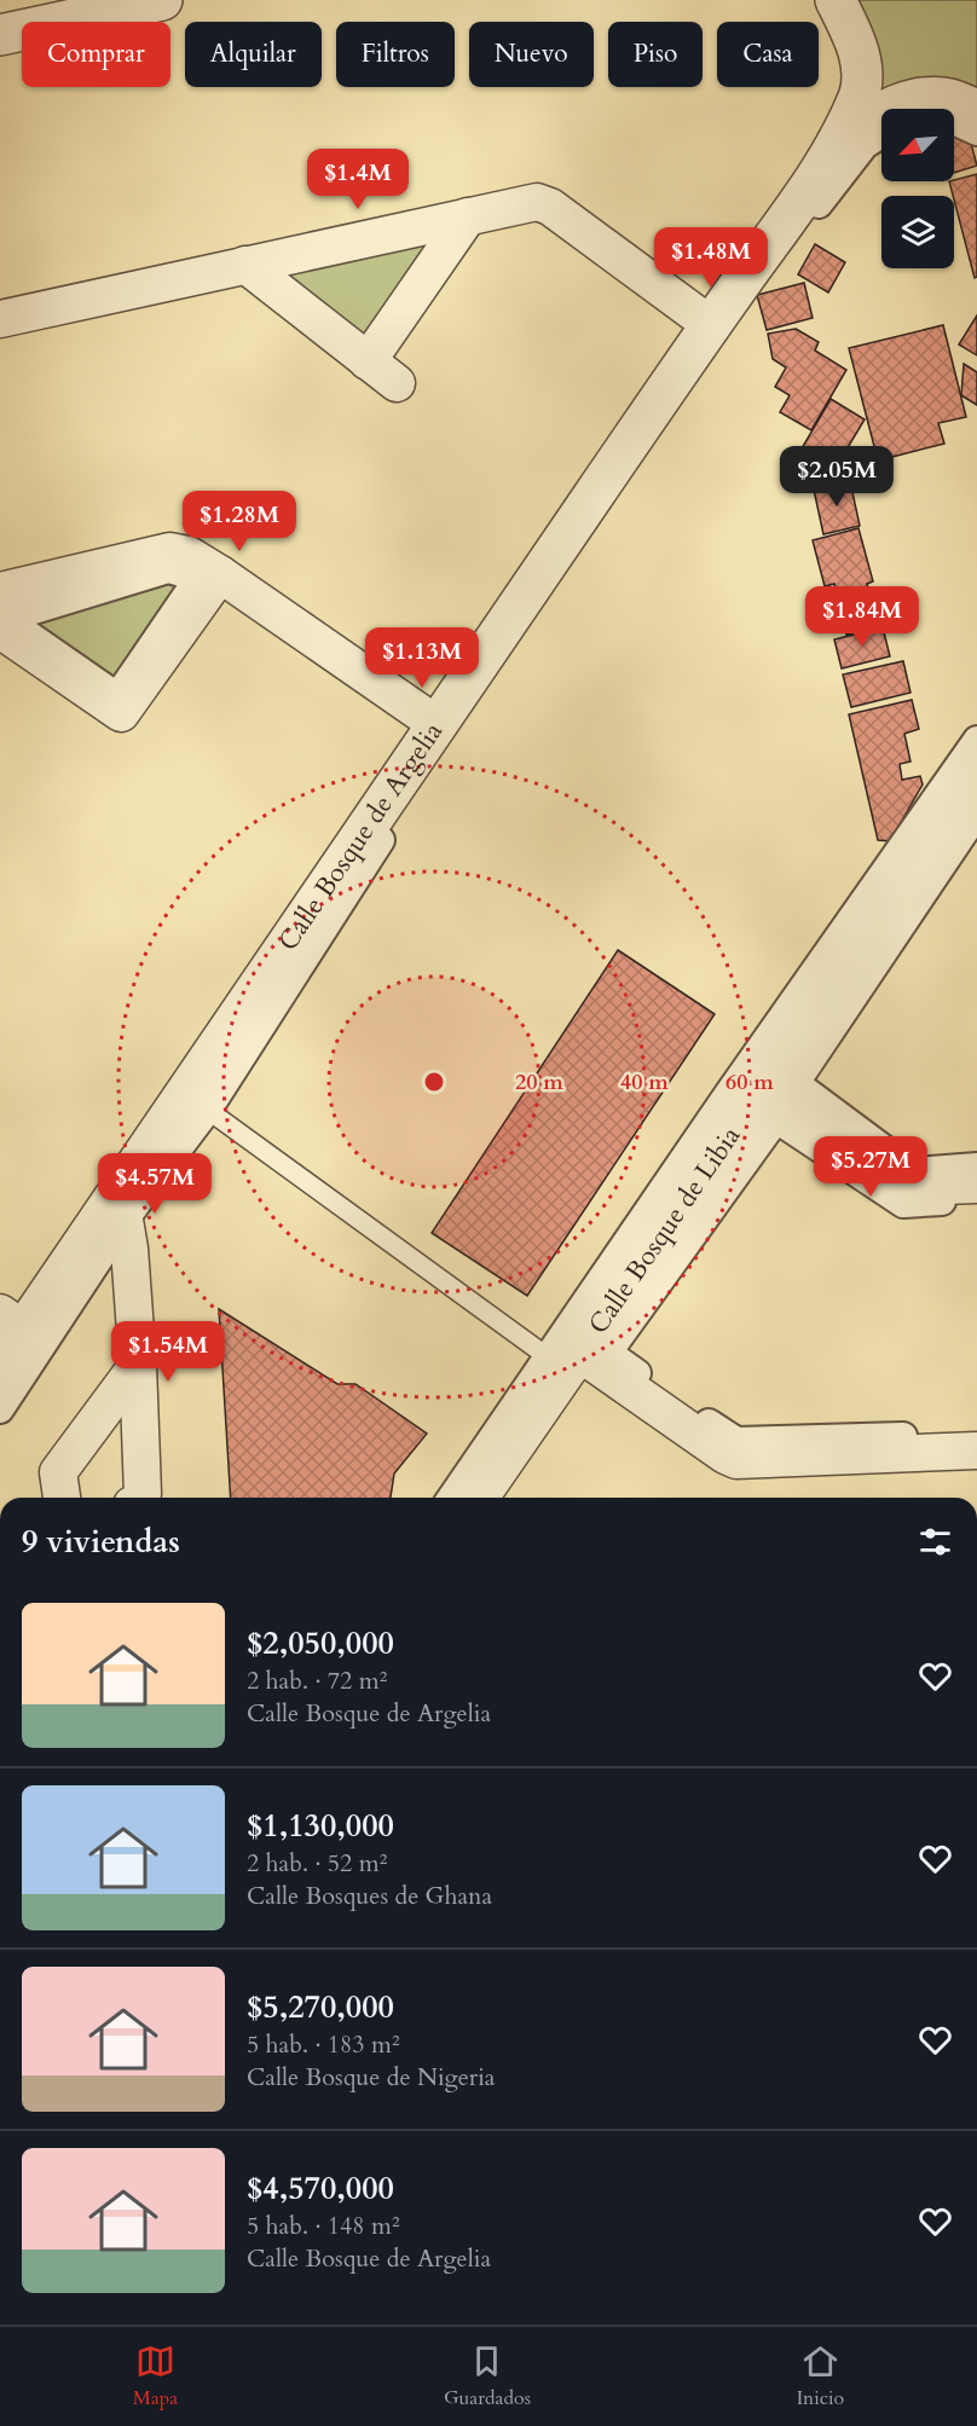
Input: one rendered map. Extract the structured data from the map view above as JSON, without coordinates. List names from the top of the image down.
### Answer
{
  "streets": {
    "street": ["Calle Bosque de Argelia", "Calle Bosque de Libia"]
  },
  "north": "bottom left",
  "page": {
    "chip": [
      "Comprar",
      "Alquilar",
      "Filtros",
      "Nuevo",
      "Piso",
      "Casa"
    ],
    "price": [
      "$1.4M",
      "$1.48M",
      "$2.05M",
      "$1.28M",
      "$1.84M",
      "$1.13M",
      "$5.27M",
      "$4.57M",
      "$1.54M"
    ],
    "heading": "9 viviendas",
    "list": [
      {
        "name": "$2,050,000",
        "note": "2 hab. · 72 m² · Calle Bosque de Argelia"
      },
      {
        "name": "$1,130,000",
        "note": "2 hab. · 52 m² · Calle Bosques de Ghana"
      },
      {
        "name": "$5,270,000",
        "note": "5 hab. · 183 m² · Calle Bosque de Nigeria"
      },
      {
        "name": "$4,570,000",
        "note": "5 hab. · 148 m² · Calle Bosque de Argelia"
      }
    ],
    "tabs": ["Mapa", "Guardados", "Inicio"]
  },
  "rings": ["20 m", "40 m", "60 m"]
}
